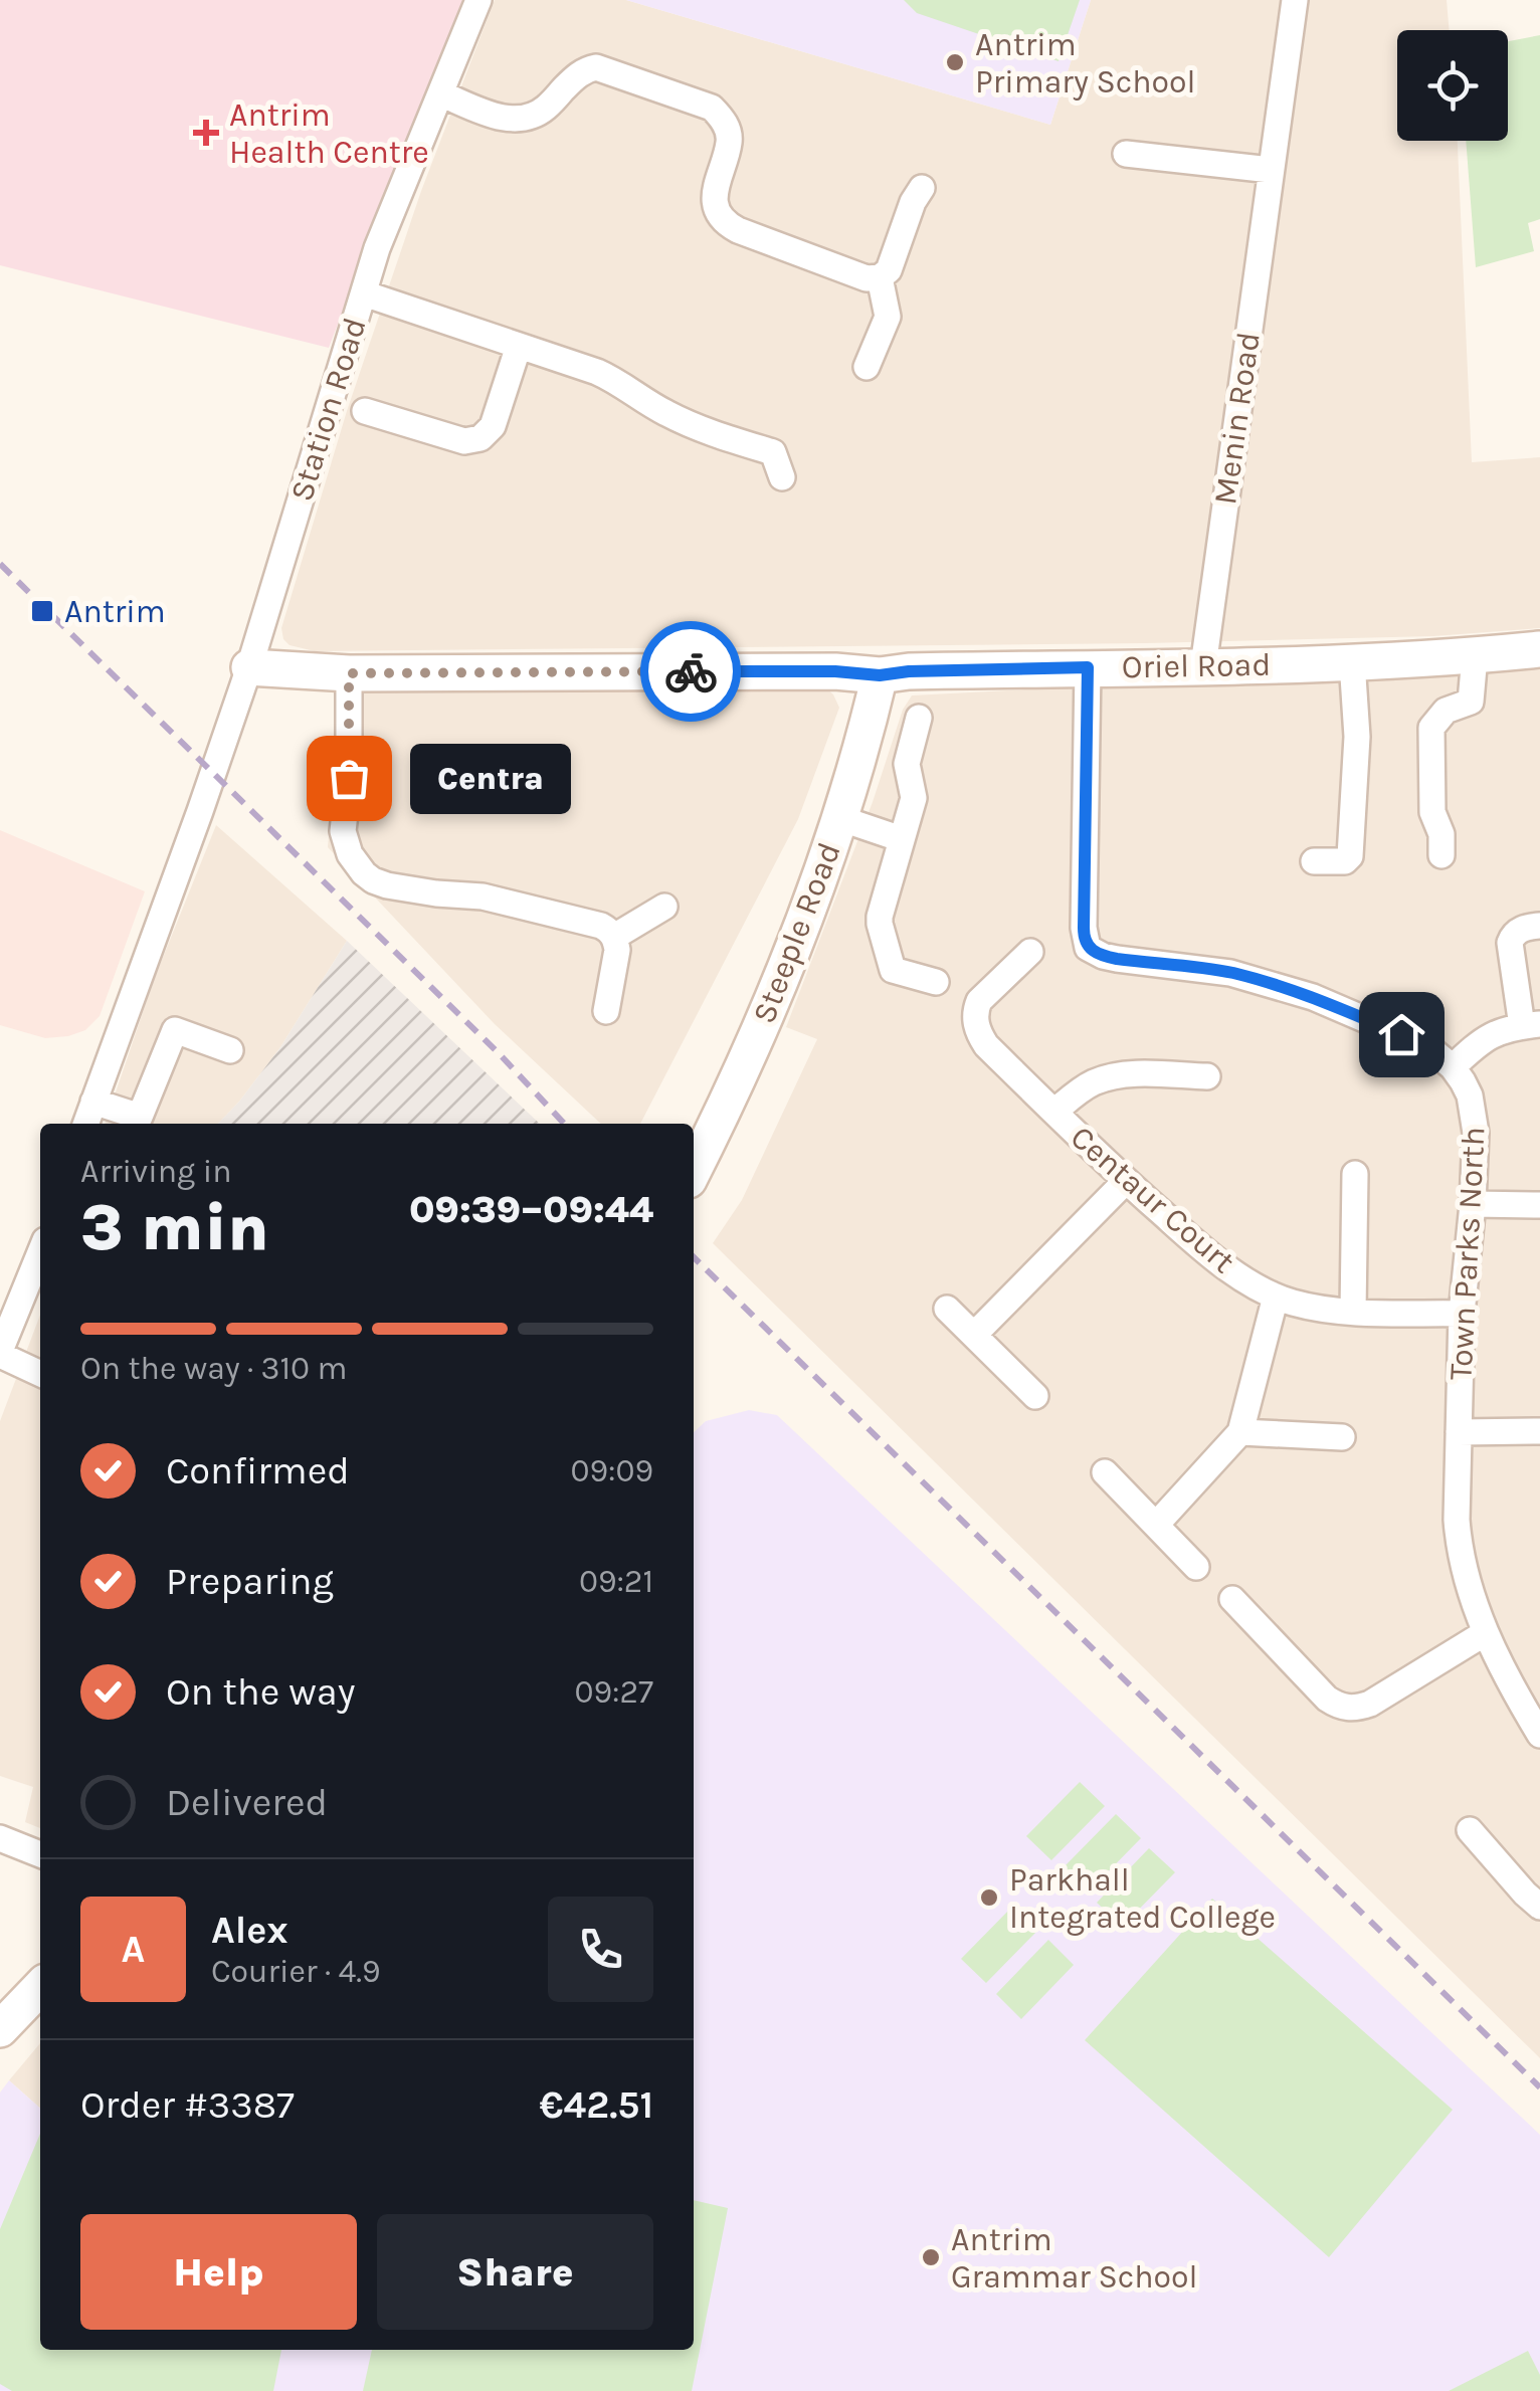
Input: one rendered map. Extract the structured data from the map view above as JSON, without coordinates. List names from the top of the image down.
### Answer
{
  "streets": {
    "street": [
      "Station Road",
      "Menin Road",
      "Oriel Road",
      "Steeple Road",
      "Centaur Court",
      "Town Parks North"
    ]
  },
  "crossings": [
    ["Station Road", "Oriel Road"],
    ["Menin Road", "Oriel Road"],
    ["Oriel Road", "Steeple Road"],
    ["Oriel Road", "Town Parks North"],
    ["Centaur Court", "Town Parks North"]
  ],
  "places": {
    "other": [
      "Antrim Primary School",
      "Centra",
      "Parkhall Integrated College",
      "Antrim Grammar School"
    ],
    "health": ["Antrim Health Centre"],
    "transit": ["Antrim"]
  },
  "page": {
    "bubble": "Centra",
    "heading": ["3 min", "Arriving in", "09:39–09:44"],
    "panel": [
      "Alex",
      "Courier · 4.9",
      "Order #3387",
      "€42.51"
    ],
    "bar": "On the way · 310 m",
    "list": [
      ["Confirmed", "09:09"],
      ["Preparing", "09:21"],
      ["On the way", "09:27"],
      "Delivered"
    ],
    "round": "A",
    "buttons": ["Help", "Share"]
  }
}
